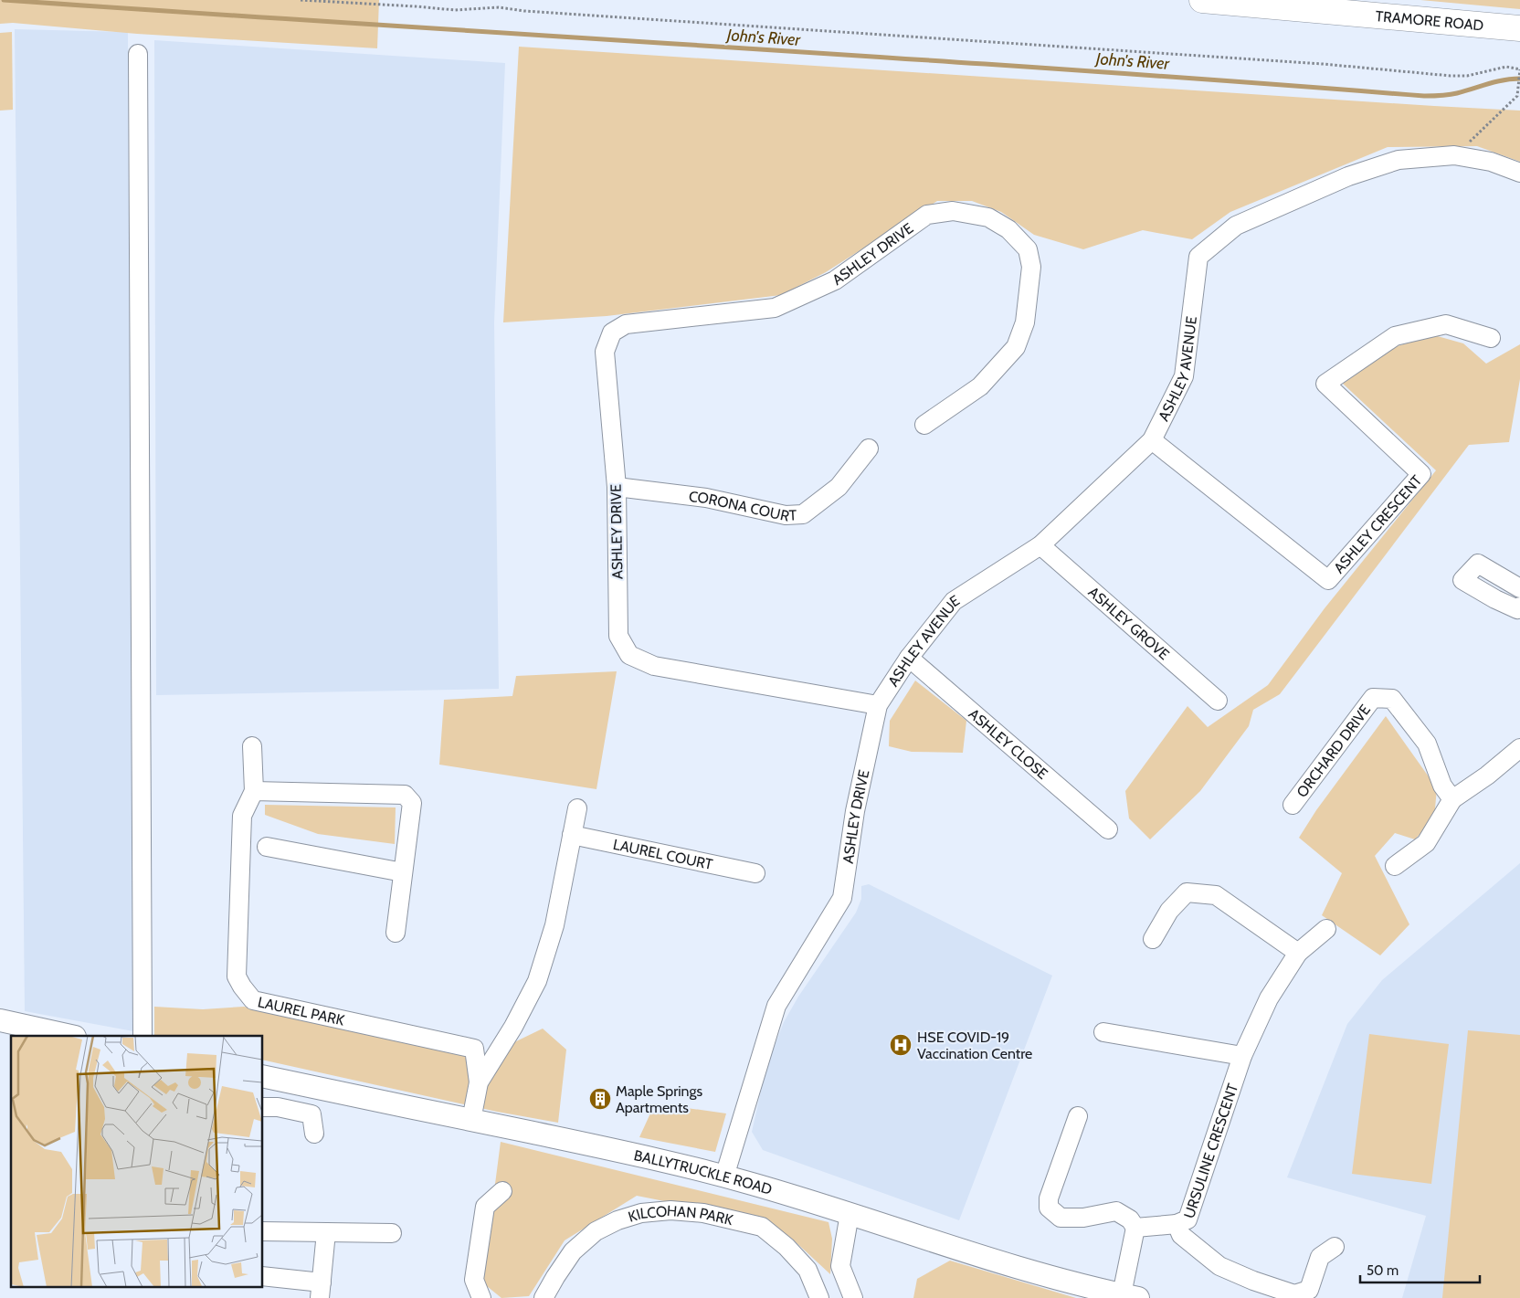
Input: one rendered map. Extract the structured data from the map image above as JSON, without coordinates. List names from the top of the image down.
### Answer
{
  "streets": {
    "main road": ["TRAMORE ROAD"],
    "street": [
      "ASHLEY DRIVE",
      "ASHLEY AVENUE",
      "CORONA COURT",
      "ASHLEY CRESCENT",
      "ASHLEY GROVE",
      "ASHLEY CLOSE",
      "ORCHARD DRIVE",
      "LAUREL COURT",
      "LAUREL PARK",
      "URSULINE CRESCENT",
      "BALLYTRUCKLE ROAD",
      "KILCOHAN PARK"
    ]
  },
  "crossings": [
    ["ASHLEY DRIVE", "ASHLEY AVENUE"],
    ["ASHLEY DRIVE", "CORONA COURT"],
    ["ASHLEY DRIVE", "BALLYTRUCKLE ROAD"],
    ["ASHLEY AVENUE", "ASHLEY CRESCENT"],
    ["ASHLEY AVENUE", "ASHLEY GROVE"],
    ["ASHLEY AVENUE", "ASHLEY CLOSE"],
    ["LAUREL COURT", "LAUREL PARK"],
    ["LAUREL PARK", "BALLYTRUCKLE ROAD"]
  ],
  "water": ["John's River"],
  "places": {
    "hospital": ["HSE COVID-19 Vaccination Centre"],
    "building": ["Maple Springs Apartments"]
  },
  "scale_bar": "50 m"
}
